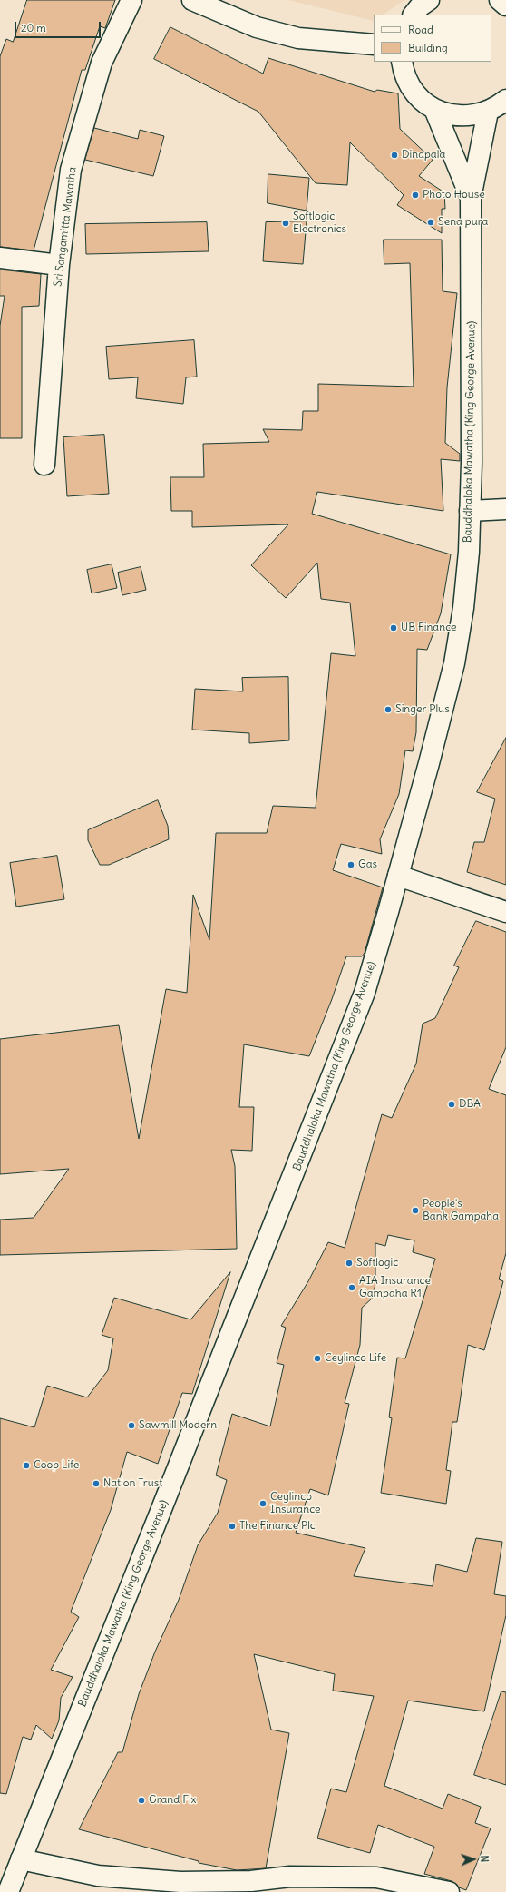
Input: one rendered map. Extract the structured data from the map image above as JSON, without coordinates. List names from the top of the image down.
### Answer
{
  "streets": {
    "main road": ["Sri Sangamitta Mawatha", "Bauddhaloka Mawatha (King George Avenue)"]
  },
  "places": [
    "Dinapala",
    "Photo House",
    "Sena pura",
    "Softlogic Electronics",
    "UB Finance",
    "Singer Plus",
    "Gas",
    "DBA",
    "People's Bank Gampaha",
    "Softlogic",
    "AIA Insurance Gampaha R1",
    "Ceylinco Life",
    "Sawmill Modern",
    "Coop Life",
    "Nation Trust",
    "Ceylinco Insurance",
    "The Finance Plc",
    "Grand Fix"
  ],
  "legend": ["Road", "Building"],
  "scale_bar": "20 m",
  "north": "right"
}
